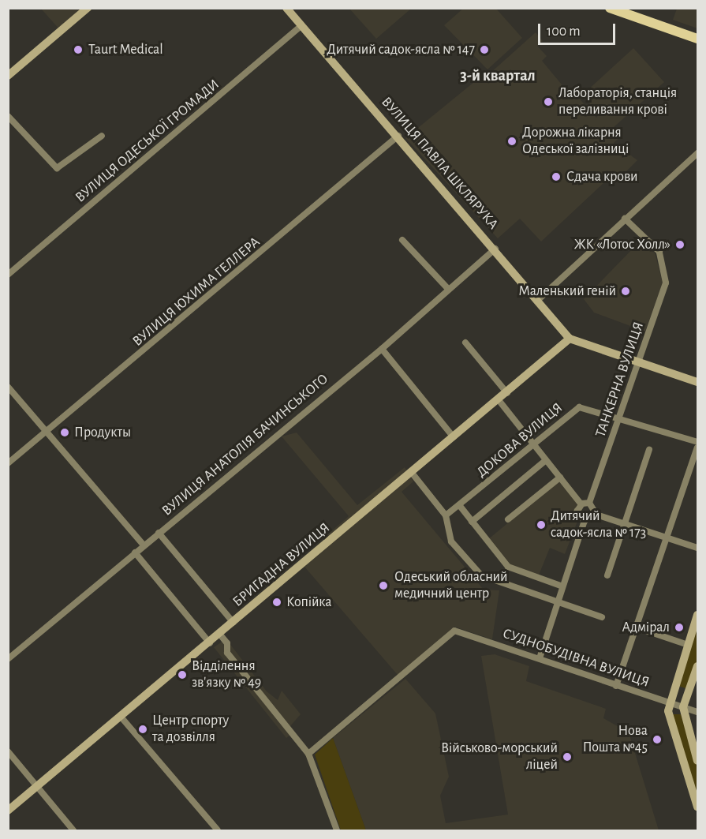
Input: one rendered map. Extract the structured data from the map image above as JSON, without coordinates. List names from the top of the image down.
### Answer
{
  "streets": {
    "street": [
      "ВУЛИЦЯ ОДЕСЬКОЇ ГРОМАДИ",
      "ВУЛИЦЯ ПАВЛА ШКЛЯРУКА",
      "ВУЛИЦЯ ЮХИМА ГЕЛЛЕРА",
      "ТАНКЕРНА ВУЛИЦЯ",
      "ДОКОВА ВУЛИЦЯ",
      "ВУЛИЦЯ АНАТОЛІЯ БАЧИНСЬКОГО",
      "БРИГАДНА ВУЛИЦЯ",
      "СУДНОБУДІВНА ВУЛИЦЯ"
    ]
  },
  "crossings": [
    ["ВУЛИЦЯ ОДЕСЬКОЇ ГРОМАДИ", "ВУЛИЦЯ ПАВЛА ШКЛЯРУКА"],
    ["ВУЛИЦЯ ПАВЛА ШКЛЯРУКА", "ВУЛИЦЯ ЮХИМА ГЕЛЛЕРА"],
    ["ВУЛИЦЯ ПАВЛА ШКЛЯРУКА", "ВУЛИЦЯ АНАТОЛІЯ БАЧИНСЬКОГО"],
    ["ВУЛИЦЯ ПАВЛА ШКЛЯРУКА", "БРИГАДНА ВУЛИЦЯ"],
    ["ТАНКЕРНА ВУЛИЦЯ", "ДОКОВА ВУЛИЦЯ"]
  ],
  "districts": ["3-й квартал"],
  "places": [
    "Taurt Medical",
    "Дитячий садок-ясла № 147",
    "Лабораторія, станція переливання крові",
    "Дорожна лікарня Одеської залізниці",
    "Сдача крови",
    "ЖК «Лотос Холл»",
    "Маленький геній",
    "Продукты",
    "Дитячий садок-ясла № 173",
    "Одеський обласний медичний центр",
    "Копійка",
    "Адмірал",
    "Відділення зв'язку № 49",
    "Центр спорту та дозвілля",
    "Нова Пошта №45",
    "Військово-морський ліцей"
  ],
  "scale_bar": "100 m"
}
